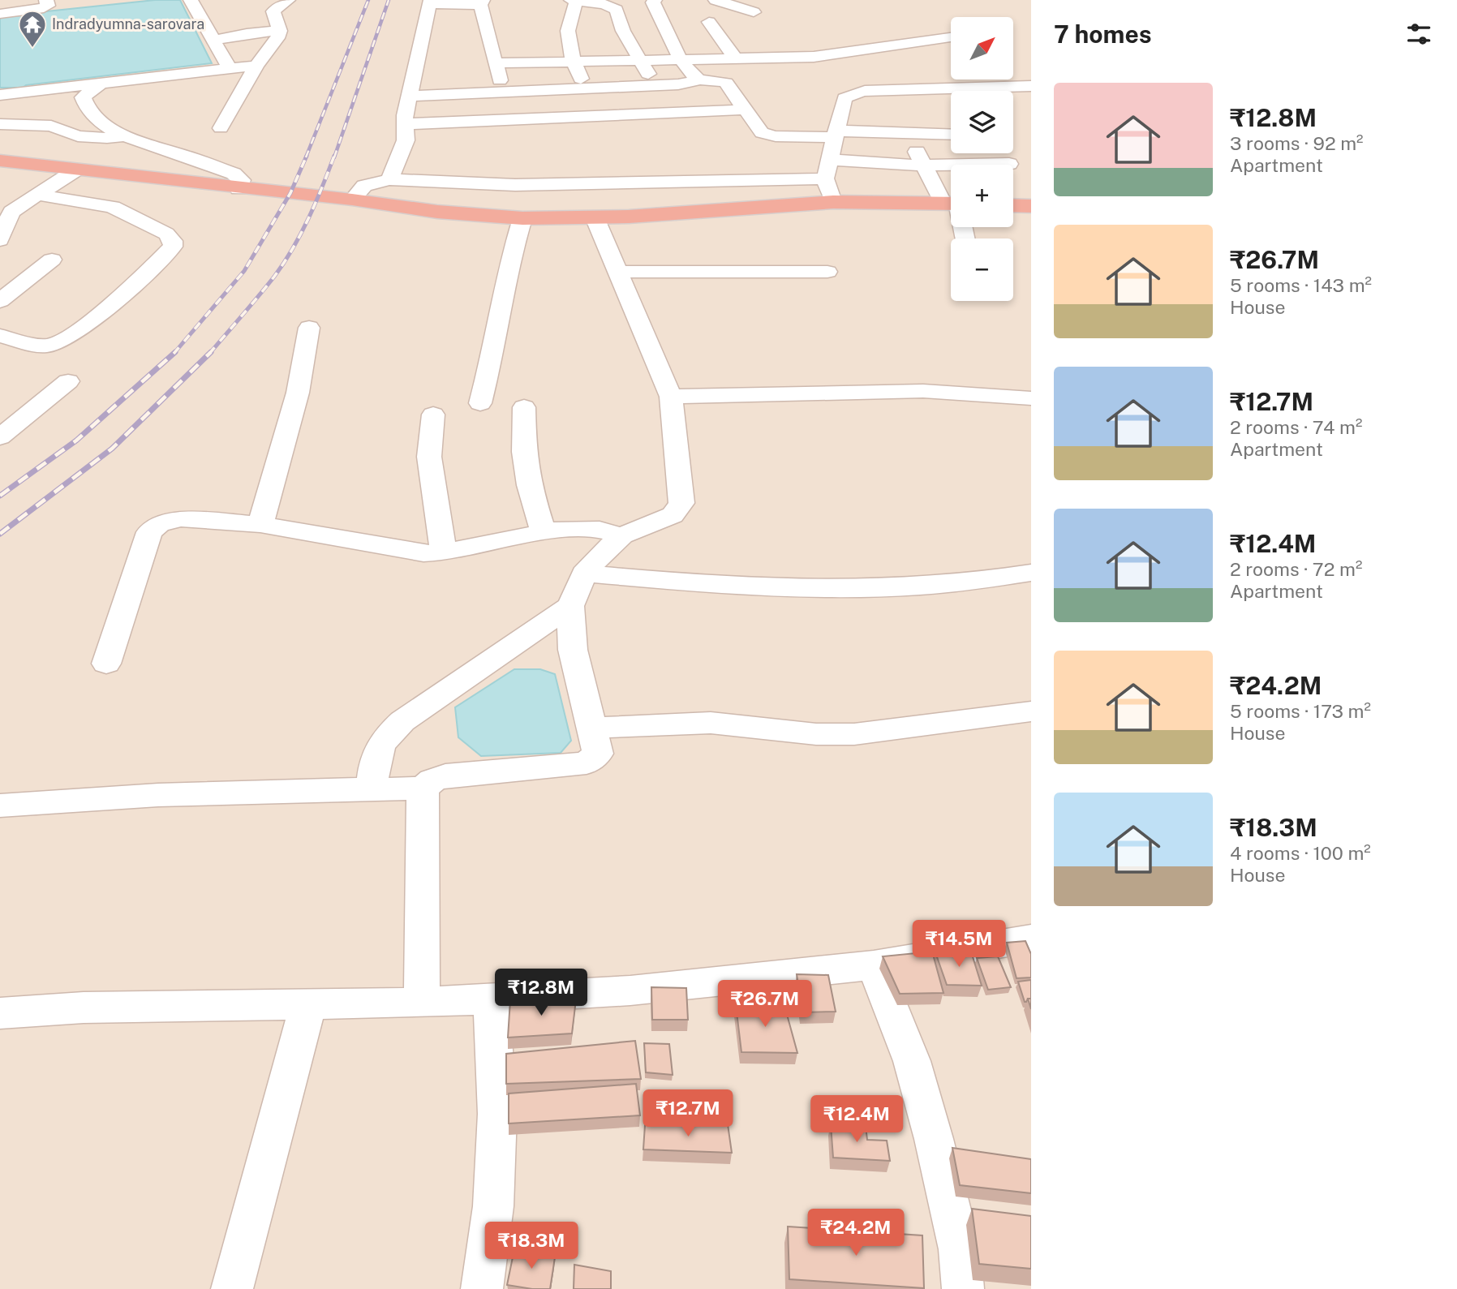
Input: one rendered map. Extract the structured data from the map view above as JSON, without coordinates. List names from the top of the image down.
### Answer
{
  "places": {
    "temple": ["Indradyumna-sarovara"]
  },
  "north": "top right",
  "page": {
    "heading": "7 homes",
    "map_buttons": ["+", "−"],
    "list": [
      {
        "name": "₹12.8M",
        "note": "3 rooms · 92 m² · Apartment"
      },
      {
        "name": "₹26.7M",
        "note": "5 rooms · 143 m² · House"
      },
      {
        "name": "₹12.7M",
        "note": "2 rooms · 74 m² · Apartment"
      },
      {
        "name": "₹12.4M",
        "note": "2 rooms · 72 m² · Apartment"
      },
      {
        "name": "₹24.2M",
        "note": "5 rooms · 173 m² · House"
      },
      {
        "name": "₹18.3M",
        "note": "4 rooms · 100 m² · House"
      }
    ],
    "price": [
      "₹14.5M",
      "₹12.8M",
      "₹26.7M",
      "₹12.7M",
      "₹12.4M",
      "₹24.2M",
      "₹18.3M"
    ]
  }
}
